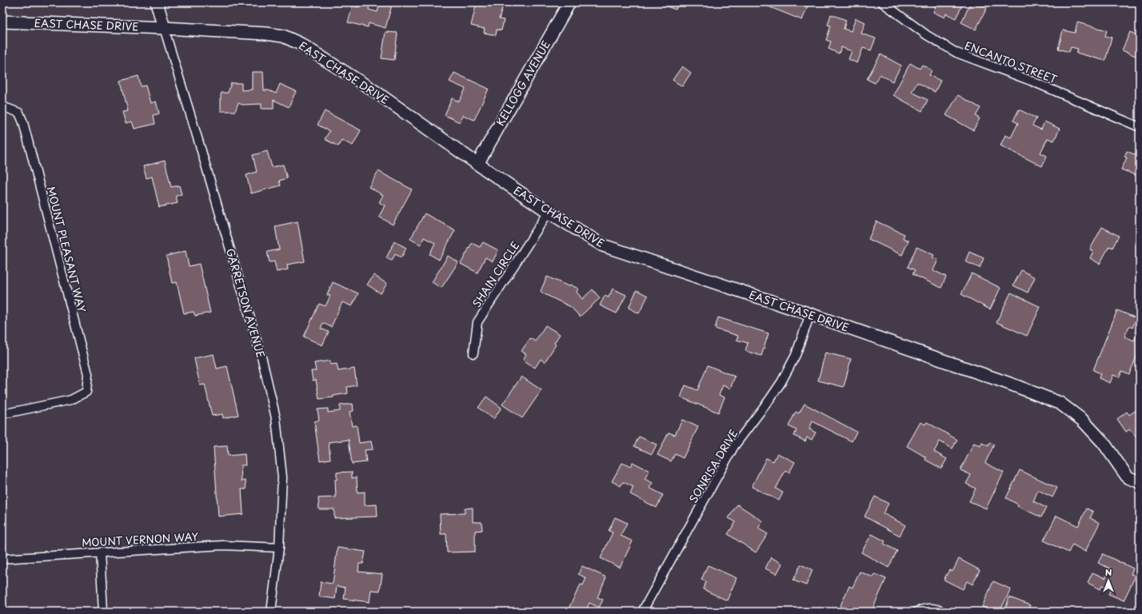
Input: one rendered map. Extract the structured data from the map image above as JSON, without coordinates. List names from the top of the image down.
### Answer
{
  "streets": {
    "street": [
      "EAST CHASE DRIVE",
      "ENCANTO STREET",
      "KELLOGG AVENUE",
      "MOUNT PLEASANT WAY",
      "SHAIN CIRCLE",
      "GARRETSON AVENUE",
      "SONRISA DRIVE",
      "MOUNT VERNON WAY"
    ]
  },
  "crossings": [
    ["EAST CHASE DRIVE", "KELLOGG AVENUE"],
    ["EAST CHASE DRIVE", "SHAIN CIRCLE"],
    ["EAST CHASE DRIVE", "GARRETSON AVENUE"],
    ["EAST CHASE DRIVE", "SONRISA DRIVE"],
    ["GARRETSON AVENUE", "MOUNT VERNON WAY"]
  ],
  "north": "top"
}
